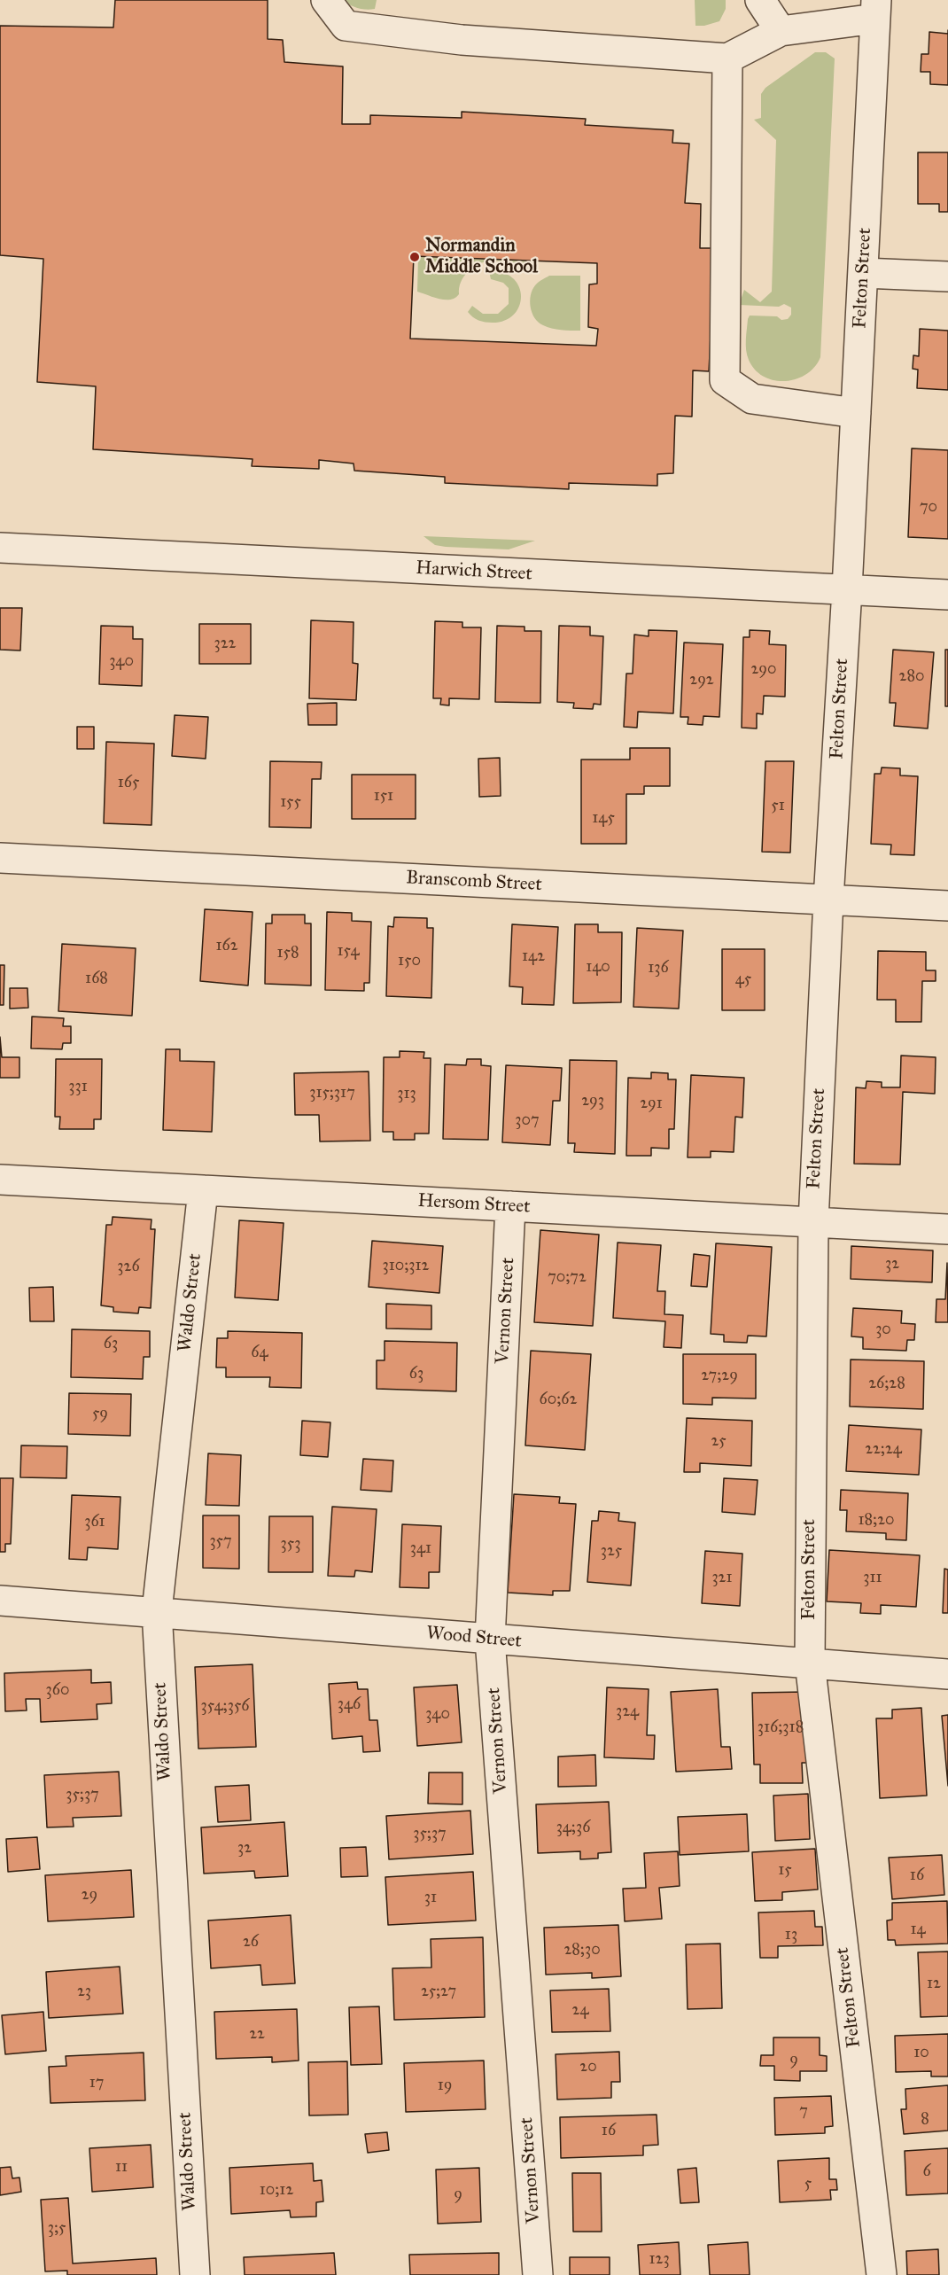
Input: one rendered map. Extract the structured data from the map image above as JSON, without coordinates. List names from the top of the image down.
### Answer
{
  "streets": {
    "street": [
      "Felton Street",
      "Harwich Street",
      "Branscomb Street",
      "Hersom Street",
      "Waldo Street",
      "Vernon Street",
      "Wood Street"
    ]
  },
  "crossings": [
    ["Felton Street", "Harwich Street"],
    ["Felton Street", "Branscomb Street"],
    ["Felton Street", "Hersom Street"],
    ["Felton Street", "Wood Street"],
    ["Hersom Street", "Waldo Street"],
    ["Hersom Street", "Vernon Street"],
    ["Waldo Street", "Wood Street"],
    ["Vernon Street", "Wood Street"]
  ],
  "places": ["Normandin Middle School"],
  "house_numbers": [
    "70",
    "322",
    "340",
    "290",
    "280",
    "292",
    "165",
    "151",
    "155",
    "51",
    "145",
    "162",
    "154",
    "158",
    "142",
    "150",
    "140",
    "136",
    "168",
    "45",
    "331",
    "315;317",
    "313",
    "293",
    "291",
    "307",
    "32",
    "310;312",
    "326",
    "70;72",
    "30",
    "63",
    "64",
    "63",
    "27;29",
    "26;28",
    "60;62",
    "59",
    "25",
    "22;24",
    "18;20",
    "361",
    "357",
    "353",
    "341",
    "325",
    "321",
    "311",
    "360",
    "346",
    "354;356",
    "324",
    "340",
    "316;318",
    "35;37",
    "34;36",
    "35;37",
    "32",
    "15",
    "16",
    "29",
    "31",
    "14",
    "13",
    "26",
    "28;30",
    "12",
    "23",
    "25;27",
    "24",
    "22",
    "10",
    "9",
    "20",
    "17",
    "19",
    "7",
    "8",
    "16",
    "11",
    "6",
    "5",
    "10;12",
    "9",
    "3;5",
    "123"
  ]
}
